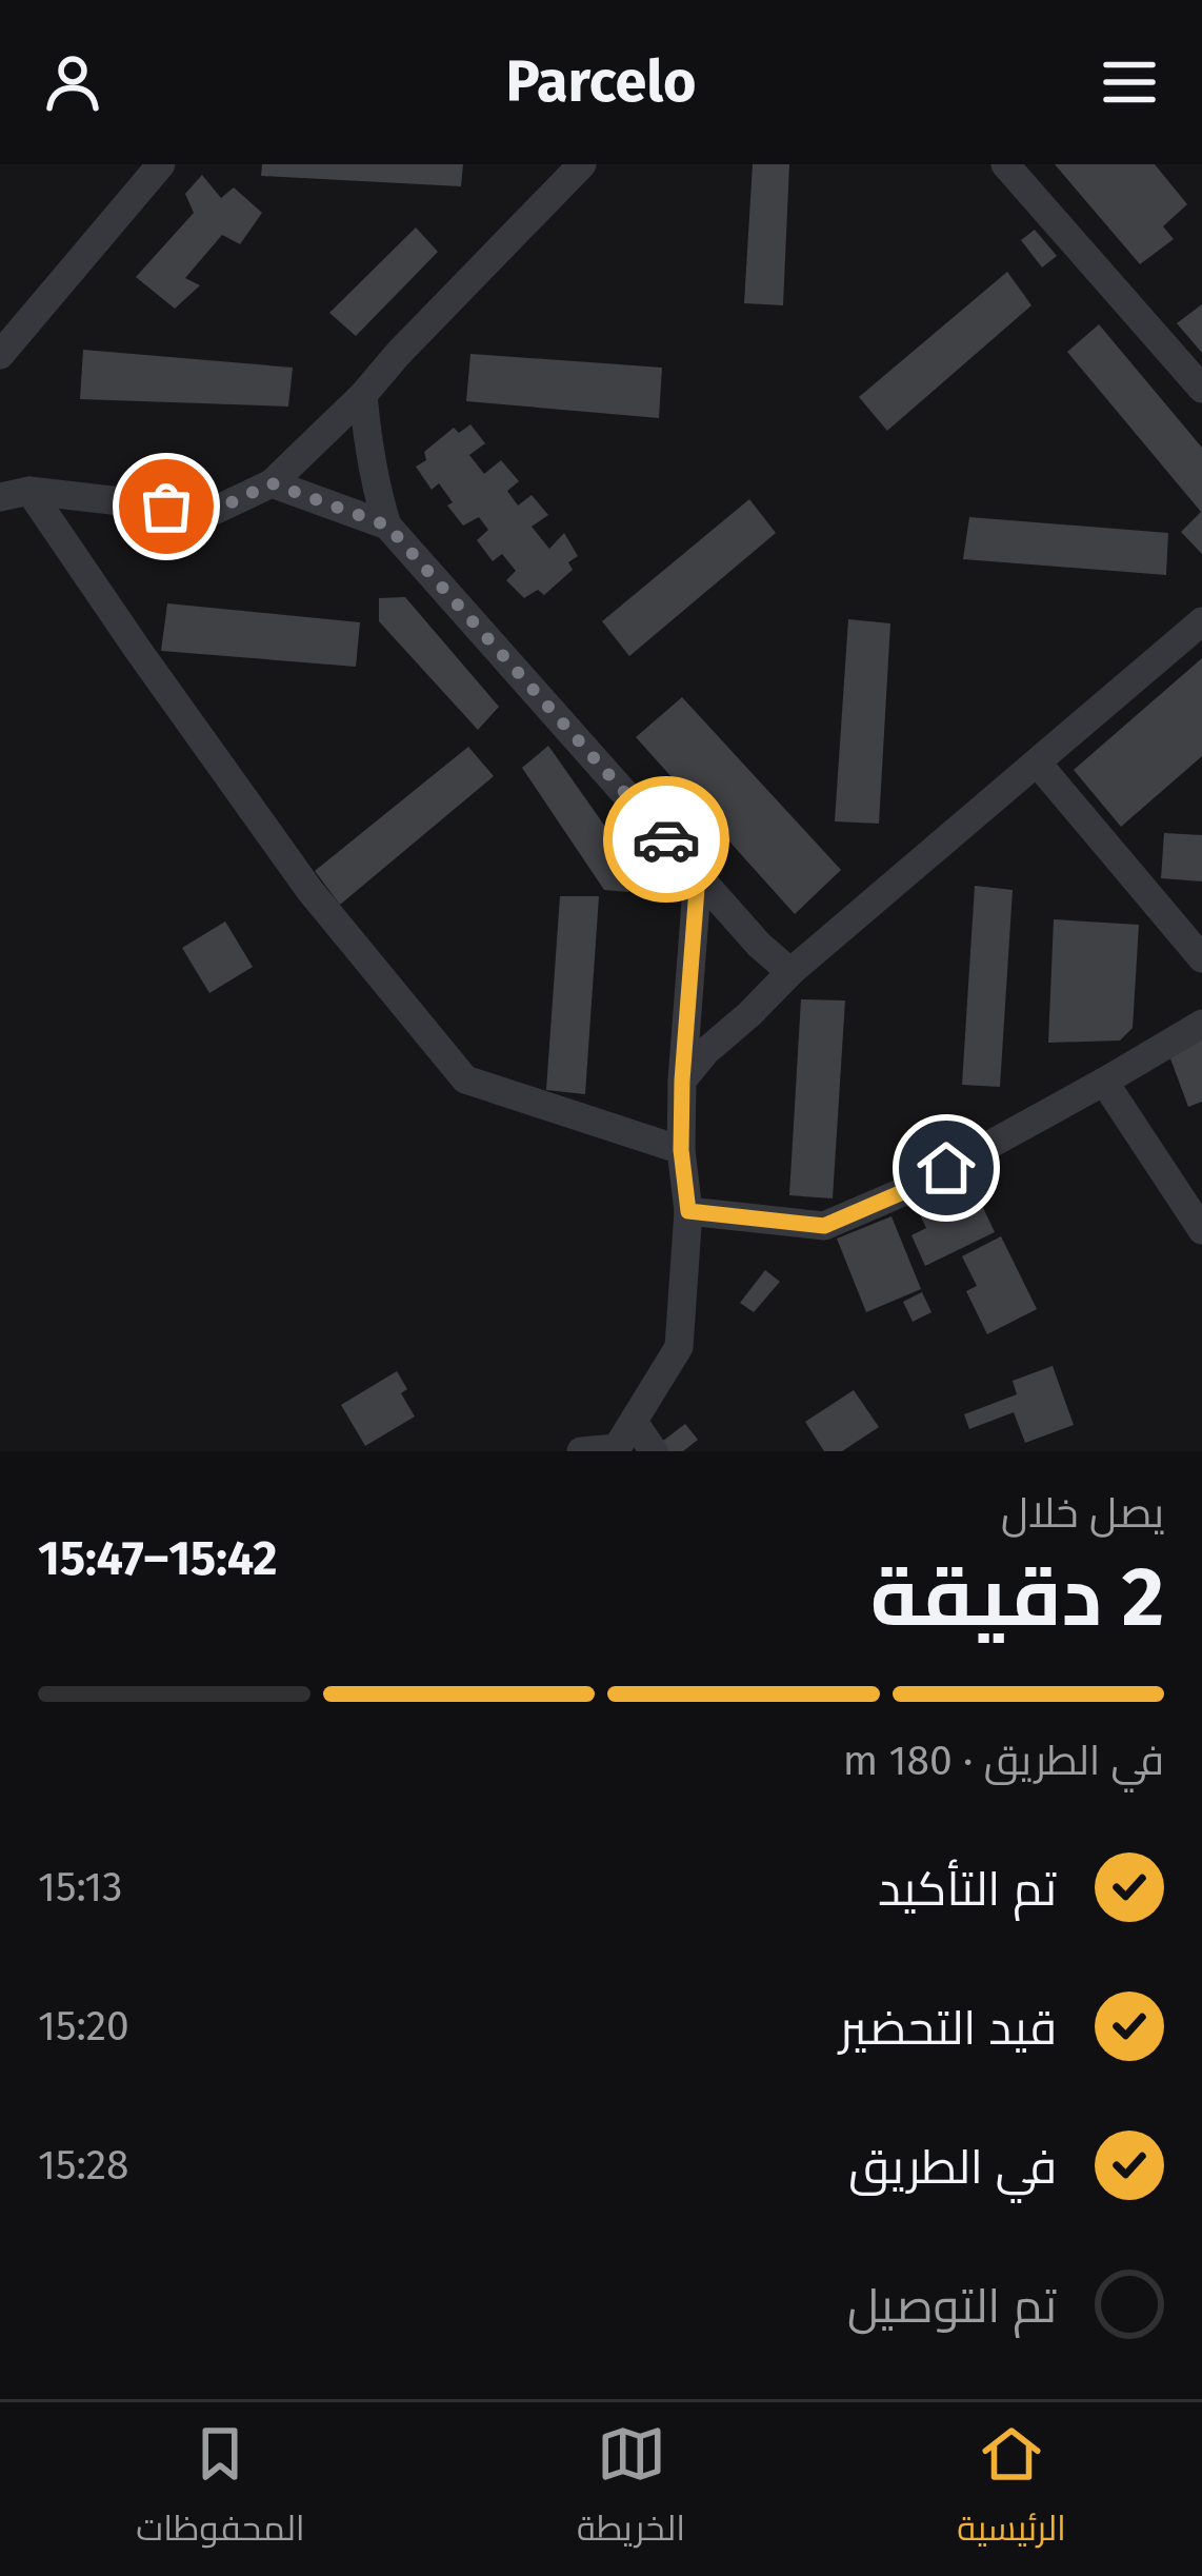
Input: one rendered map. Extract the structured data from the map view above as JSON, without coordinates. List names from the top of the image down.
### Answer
{
  "page": {
    "header": "Parcelo",
    "heading": ["2 دقيقة", "يصل خلال", "15:42–15:47"],
    "bar": "في الطريق · 180 m",
    "list": [
      ["تم التأكيد", "15:13"],
      ["قيد التحضير", "15:20"],
      ["في الطريق", "15:28"],
      "تم التوصيل"
    ],
    "tabs": ["الرئيسية", "الخريطة", "المحفوظات"]
  }
}
